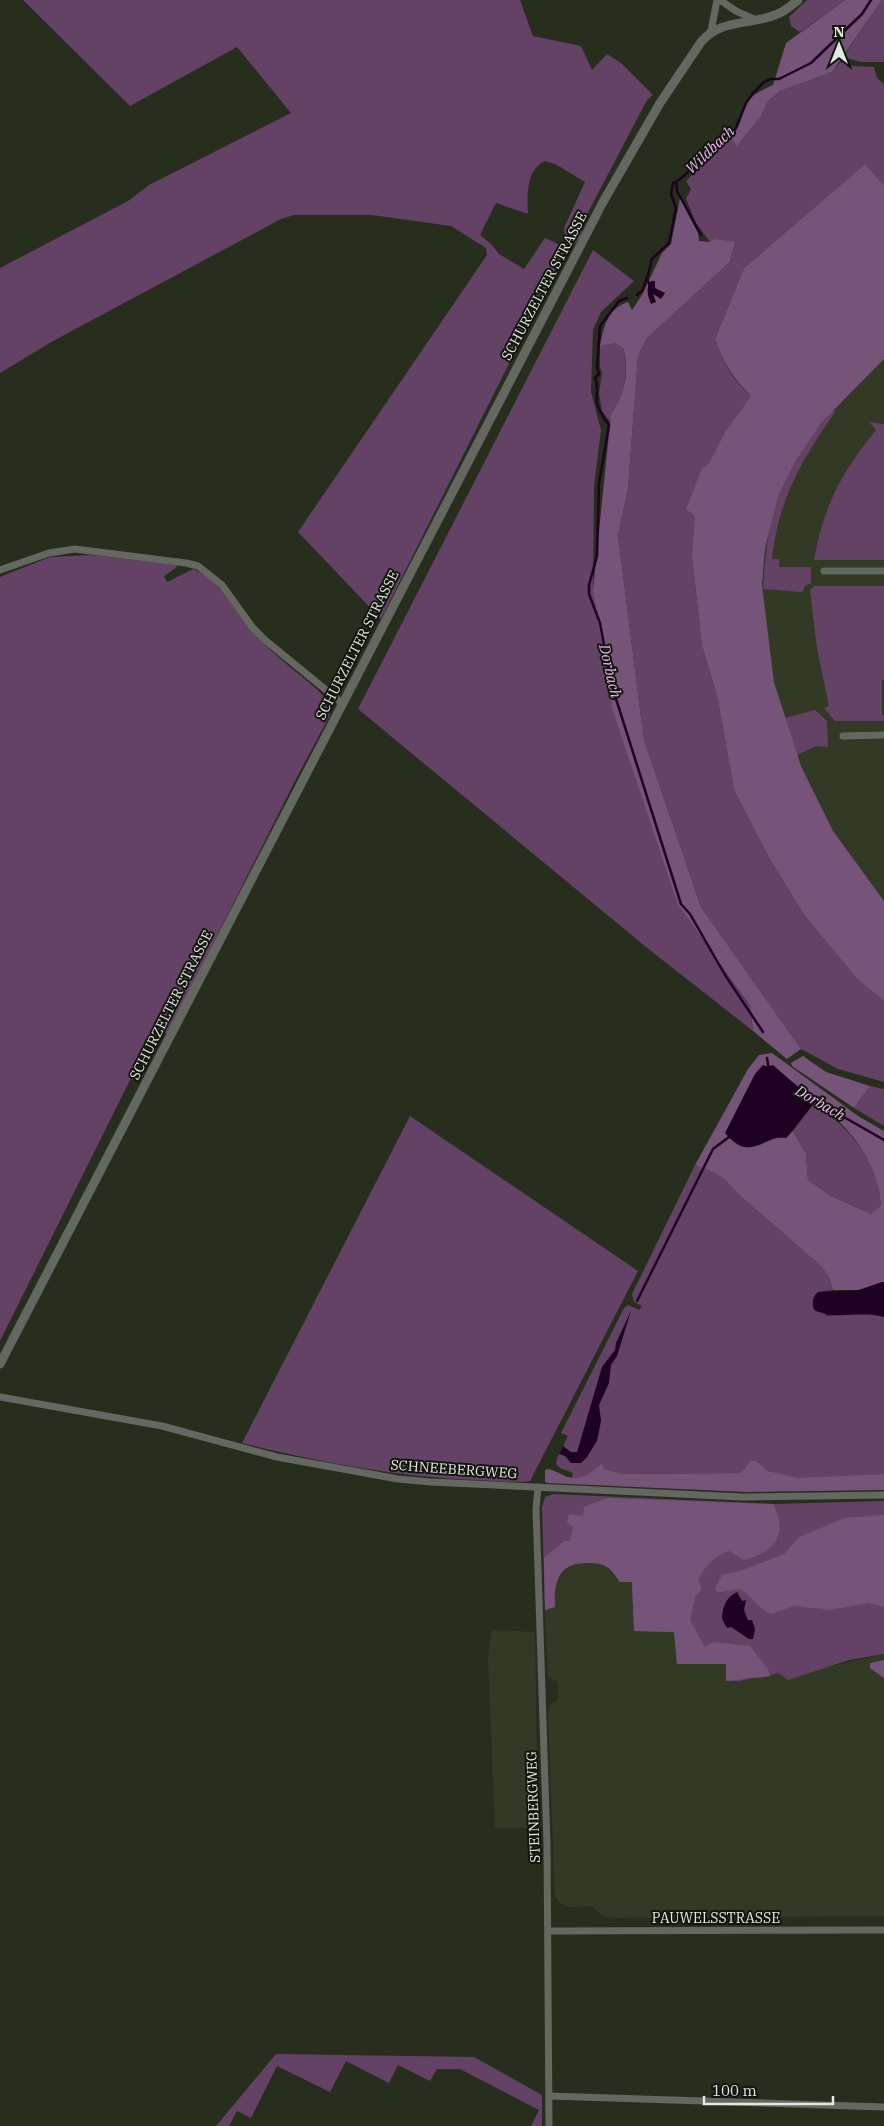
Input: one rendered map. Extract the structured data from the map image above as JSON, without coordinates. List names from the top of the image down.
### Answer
{
  "streets": {
    "street": [
      "SCHURZELTER STRASSE",
      "SCHNEEBERGWEG",
      "STEINBERGWEG",
      "PAUWELSSTRASSE"
    ]
  },
  "crossings": [
    ["SCHNEEBERGWEG", "STEINBERGWEG"],
    ["STEINBERGWEG", "PAUWELSSTRASSE"]
  ],
  "water": ["Wildbach", "Dorbach"],
  "scale_bar": "100 m",
  "north": "top"
}
